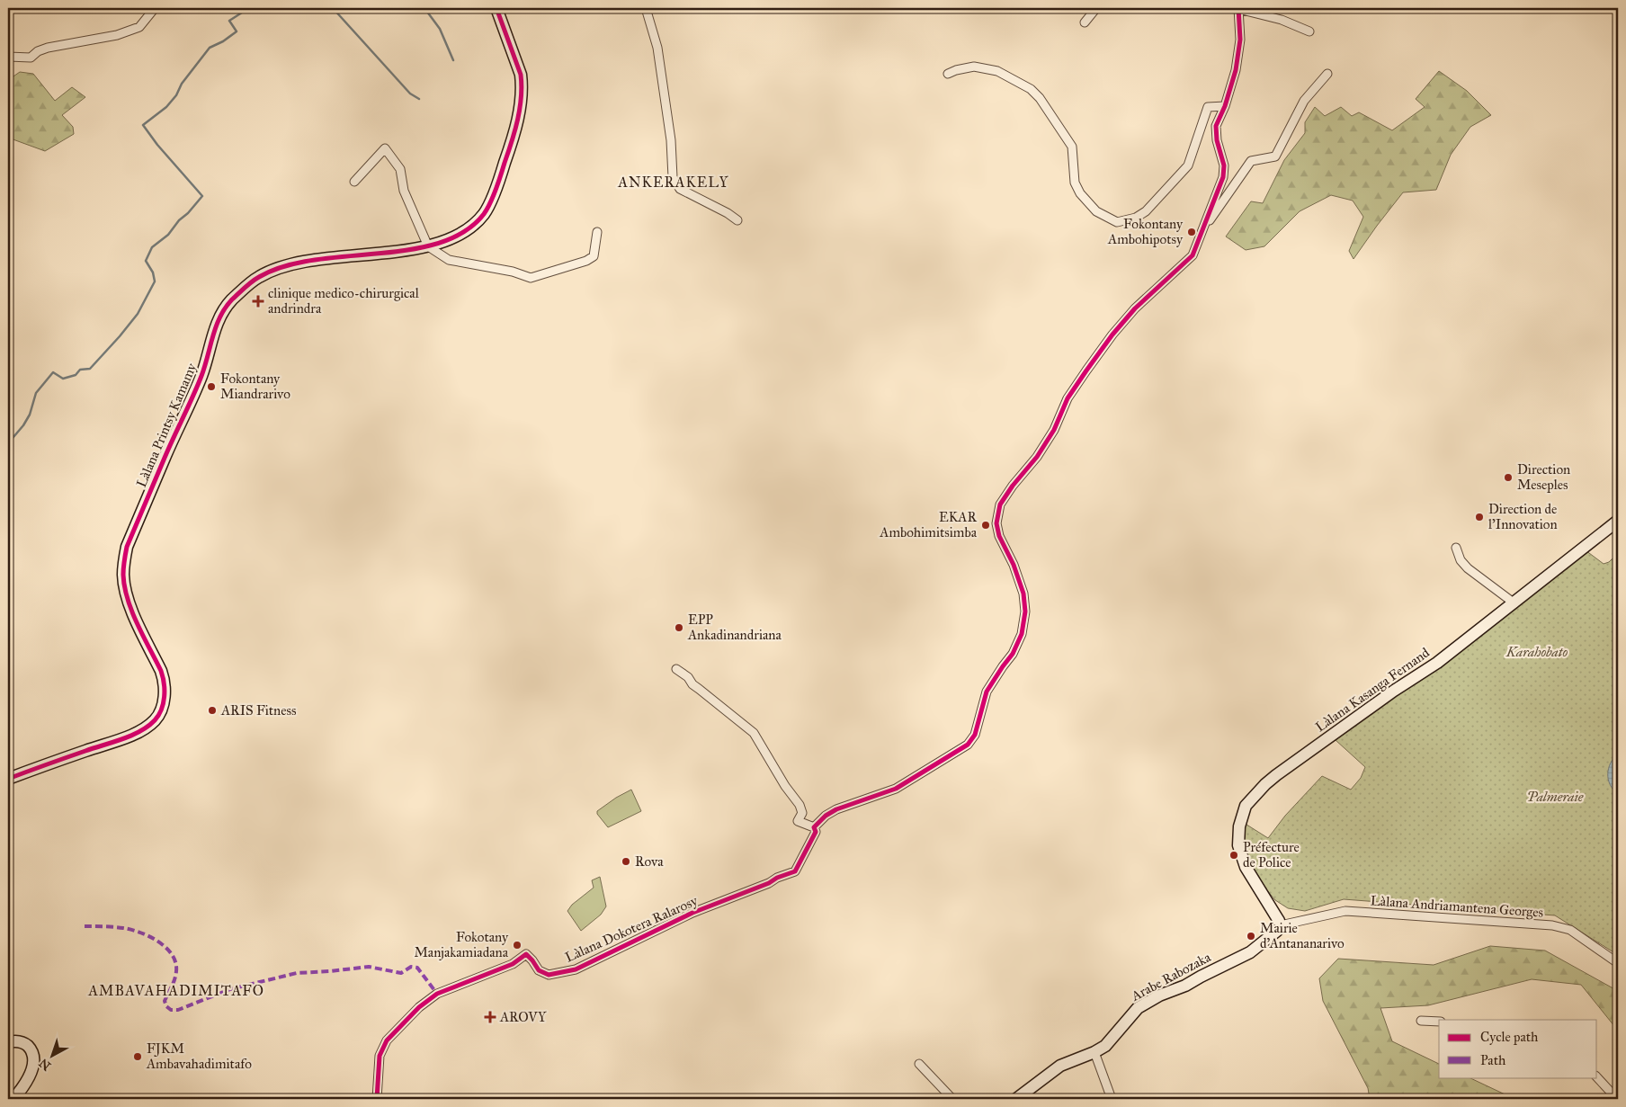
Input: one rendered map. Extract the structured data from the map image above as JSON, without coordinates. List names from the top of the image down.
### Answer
{
  "streets": {
    "street": [
      "Làlana Printsy Kamamy",
      "Làlana Kasanga Fernand",
      "Làlana Andriamantena Georges",
      "Làlana Dokotera Ralarosy",
      "Arabe Rabozaka"
    ]
  },
  "crossings": [
    ["Làlana Kasanga Fernand", "Làlana Andriamantena Georges"],
    ["Làlana Kasanga Fernand", "Arabe Rabozaka"],
    ["Làlana Andriamantena Georges", "Arabe Rabozaka"]
  ],
  "districts": ["ANKERAKELY", "AMBAVAHADIMITAFO"],
  "parks": ["Karahobato", "Palmeraie"],
  "places": {
    "other": [
      "Fokontany Ambohipotsy",
      "Fokontany Miandrarivo",
      "Direction Meseples",
      "Direction de l'Innovation",
      "EKAR Ambohimitsimba",
      "EPP Ankadinandriana",
      "ARIS Fitness",
      "Préfecture de Police",
      "Rova",
      "Mairie d'Antananarivo",
      "Fokotany Manjakamiadana",
      "FJKM Ambavahadimitafo"
    ],
    "health": ["clinique medico-chirurgical andrindra", "AROVY"]
  },
  "legend": ["Cycle path", "Path"],
  "north": "bottom left"
}
